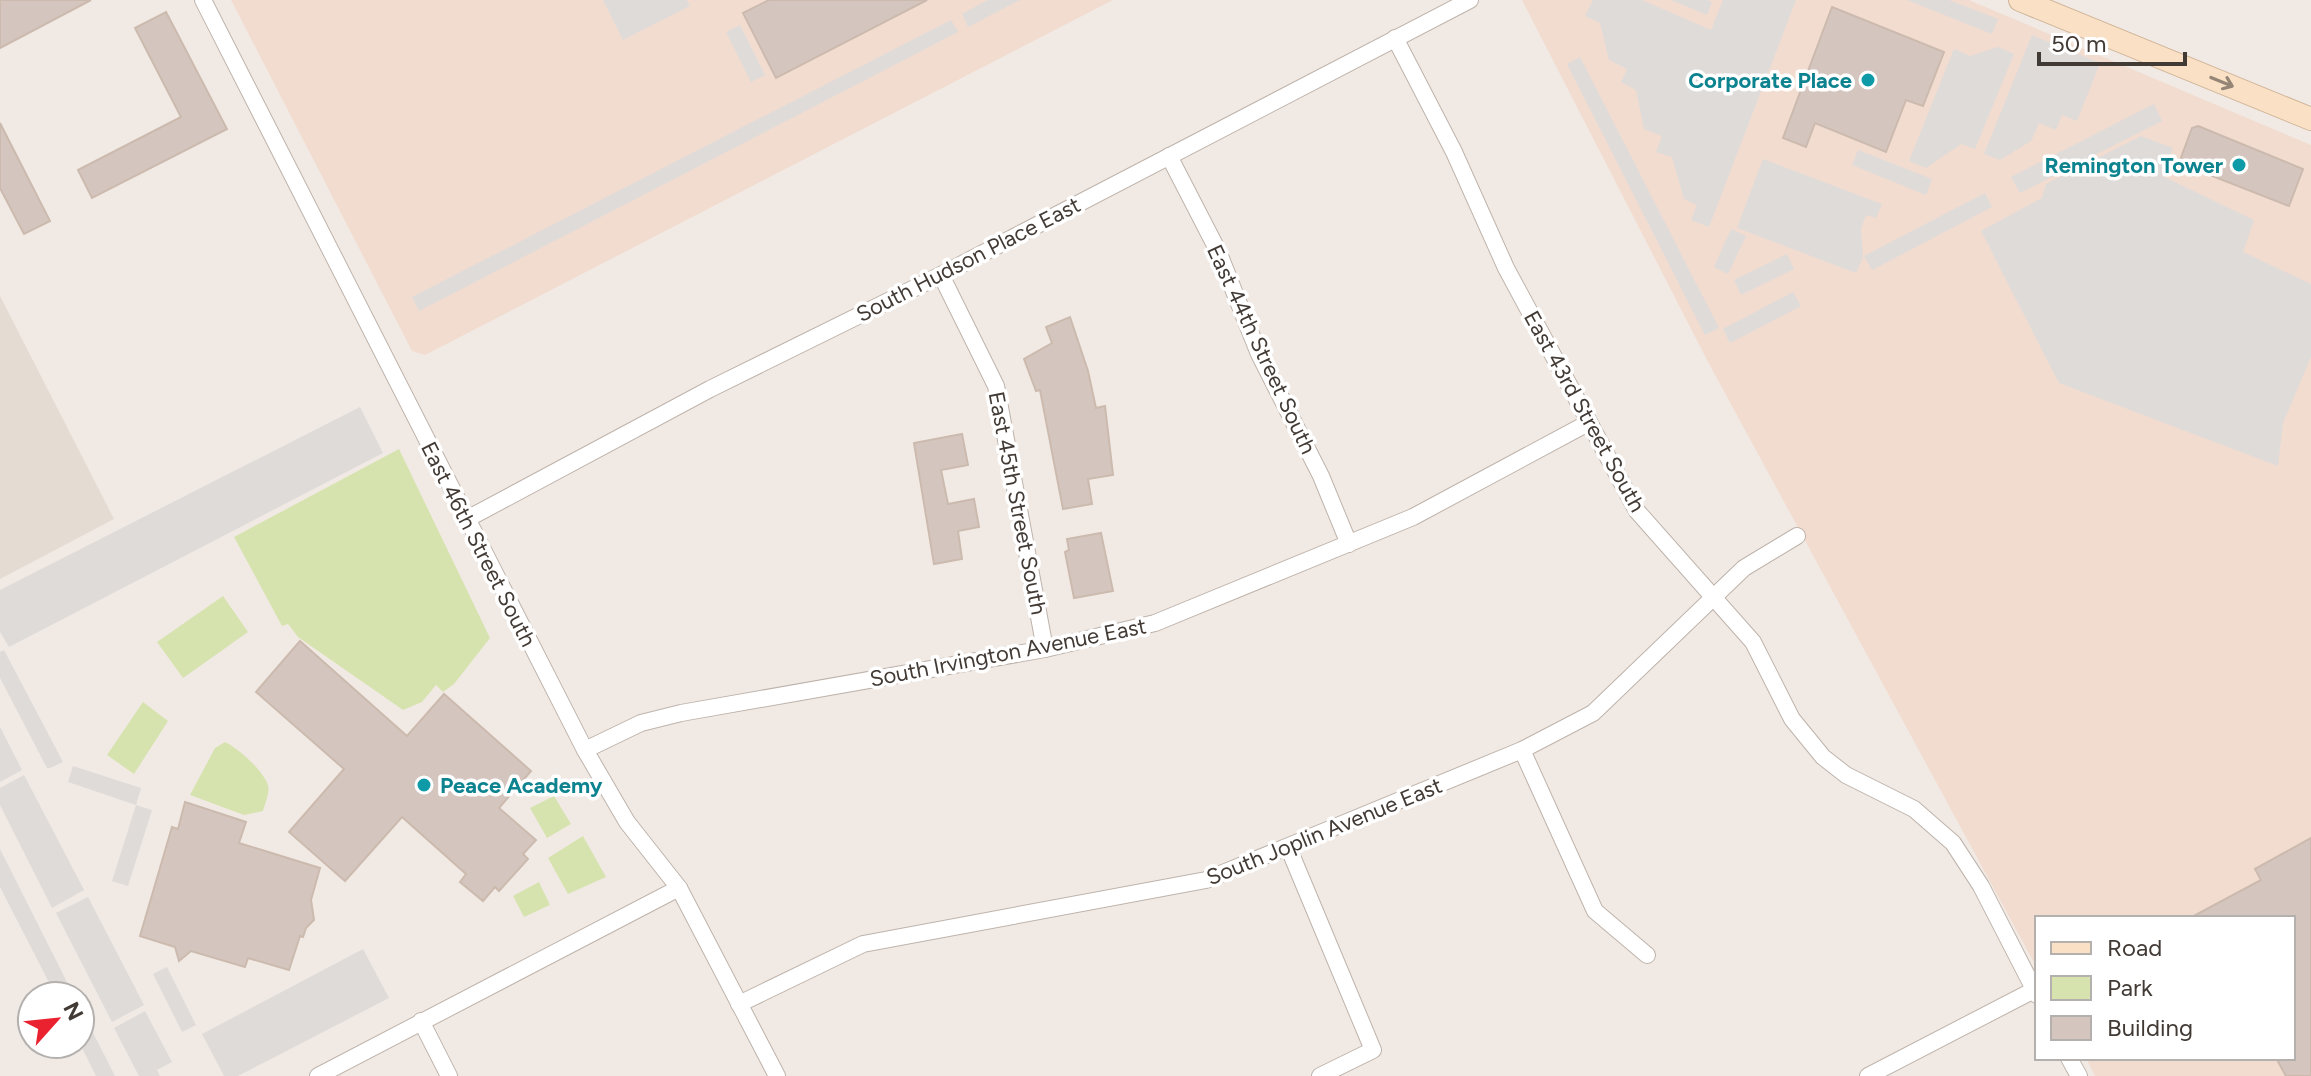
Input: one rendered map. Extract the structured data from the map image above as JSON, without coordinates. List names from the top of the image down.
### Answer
{
  "streets": {
    "street": [
      "South Hudson Place East",
      "East 44th Street South",
      "East 43rd Street South",
      "East 45th Street South",
      "East 46th Street South",
      "South Irvington Avenue East",
      "South Joplin Avenue East"
    ]
  },
  "crossings": [
    ["South Hudson Place East", "East 44th Street South"],
    ["South Hudson Place East", "East 43rd Street South"],
    ["South Hudson Place East", "East 45th Street South"],
    ["South Hudson Place East", "East 46th Street South"],
    ["East 44th Street South", "South Irvington Avenue East"],
    ["East 43rd Street South", "South Irvington Avenue East"],
    ["East 43rd Street South", "South Joplin Avenue East"],
    ["East 45th Street South", "South Irvington Avenue East"],
    ["East 46th Street South", "South Irvington Avenue East"],
    ["East 46th Street South", "South Joplin Avenue East"]
  ],
  "places": ["Corporate Place", "Remington Tower", "Peace Academy"],
  "legend": ["Road", "Park", "Building"],
  "scale_bar": "50 m",
  "north": "top right"
}
